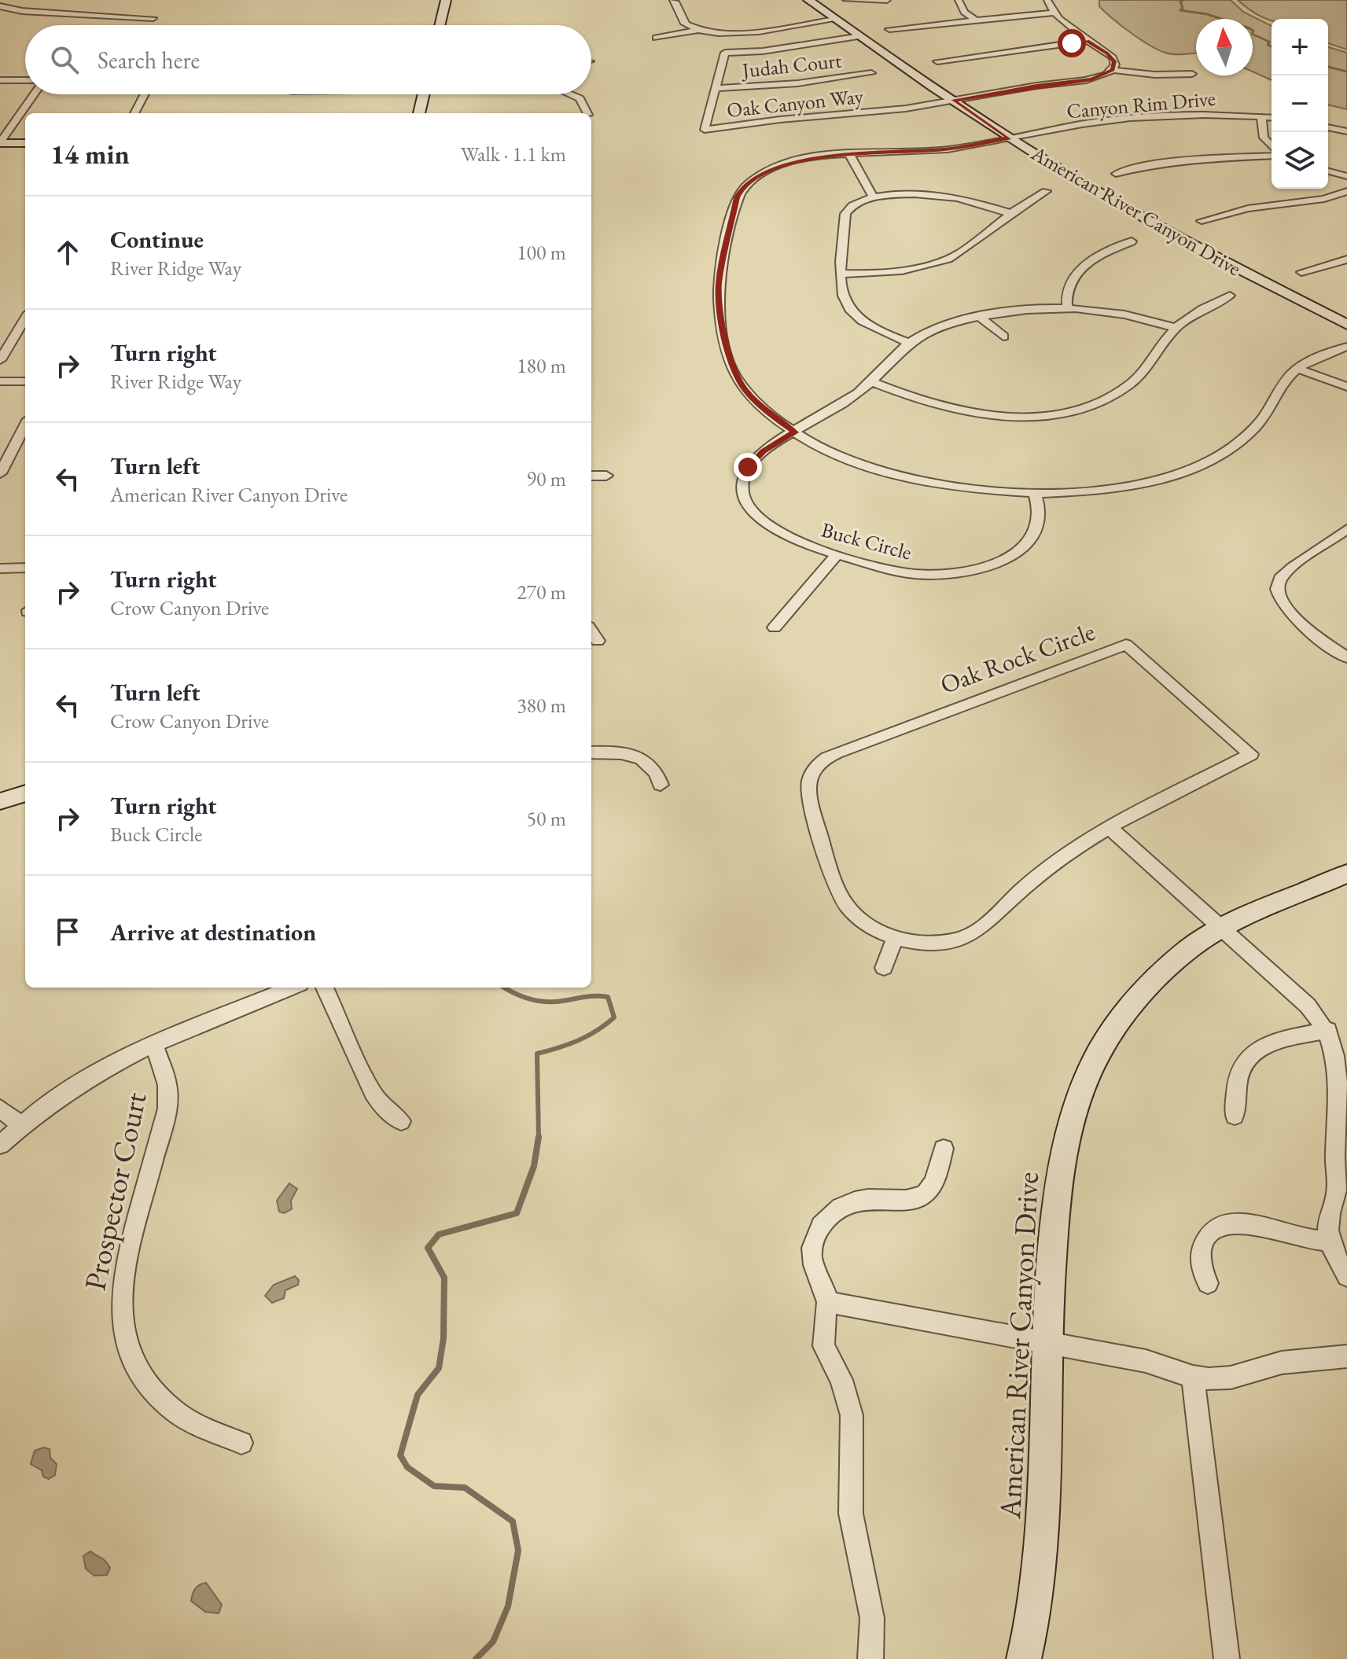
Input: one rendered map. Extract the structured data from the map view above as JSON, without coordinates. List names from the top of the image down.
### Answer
{
  "streets": {
    "main road": ["American River Canyon Drive"],
    "street": [
      "Judah Court",
      "Oak Canyon Way",
      "Canyon Rim Drive",
      "Buck Circle",
      "Oak Rock Circle",
      "Prospector Court"
    ]
  },
  "crossings": [
    ["Judah Court", "Oak Canyon Way"],
    ["Oak Canyon Way", "American River Canyon Drive"],
    ["Canyon Rim Drive", "American River Canyon Drive"],
    ["Canyon Rim Drive", "Buck Circle"]
  ],
  "north": "top",
  "page": {
    "map_buttons": ["+", "−"],
    "search": "Search here",
    "heading": ["14 min", "Walk · 1.1 km"],
    "list": [
      ["Continue", "River Ridge Way", "100 m"],
      ["Turn right", "River Ridge Way", "180 m"],
      ["Turn left", "American River Canyon Drive", "90 m"],
      ["Turn right", "Crow Canyon Drive", "270 m"],
      ["Turn left", "Crow Canyon Drive", "380 m"],
      ["Turn right", "Buck Circle", "50 m"],
      "Arrive at destination"
    ]
  }
}
